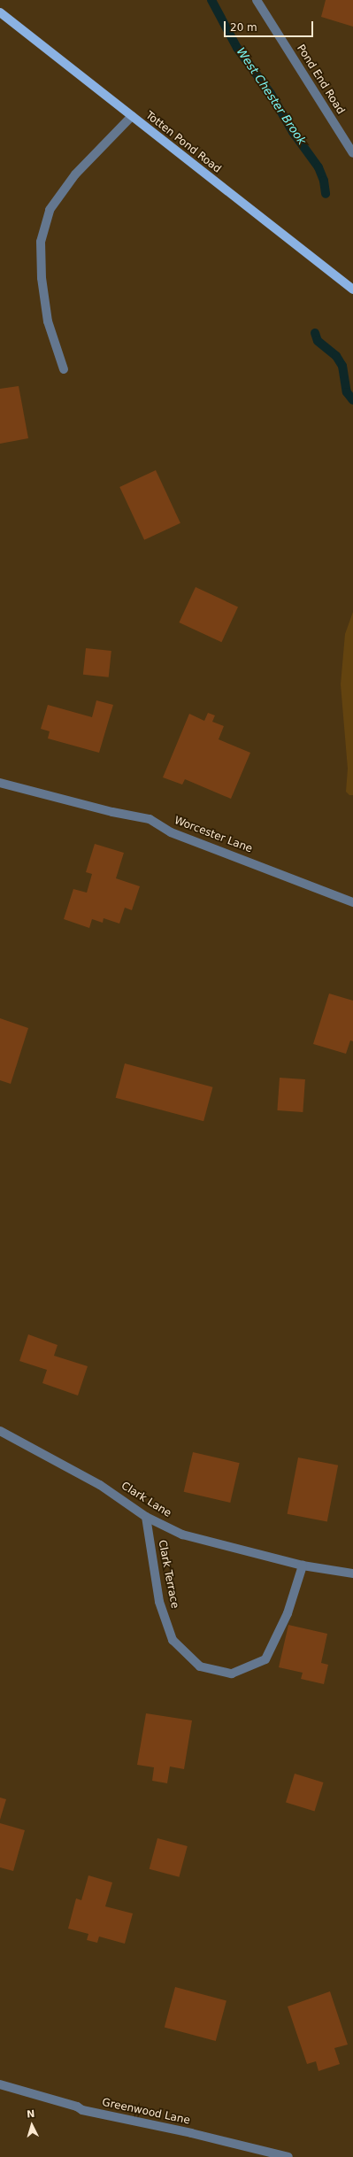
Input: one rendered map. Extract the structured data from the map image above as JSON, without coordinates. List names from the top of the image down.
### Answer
{
  "streets": {
    "main road": ["Totten Pond Road"],
    "street": [
      "Pond End Road",
      "Worcester Lane",
      "Clark Lane",
      "Clark Terrace",
      "Greenwood Lane"
    ]
  },
  "crossings": [
    ["Clark Lane", "Clark Terrace"]
  ],
  "water": ["West Chester Brook"],
  "scale_bar": "20 m",
  "north": "top"
}
